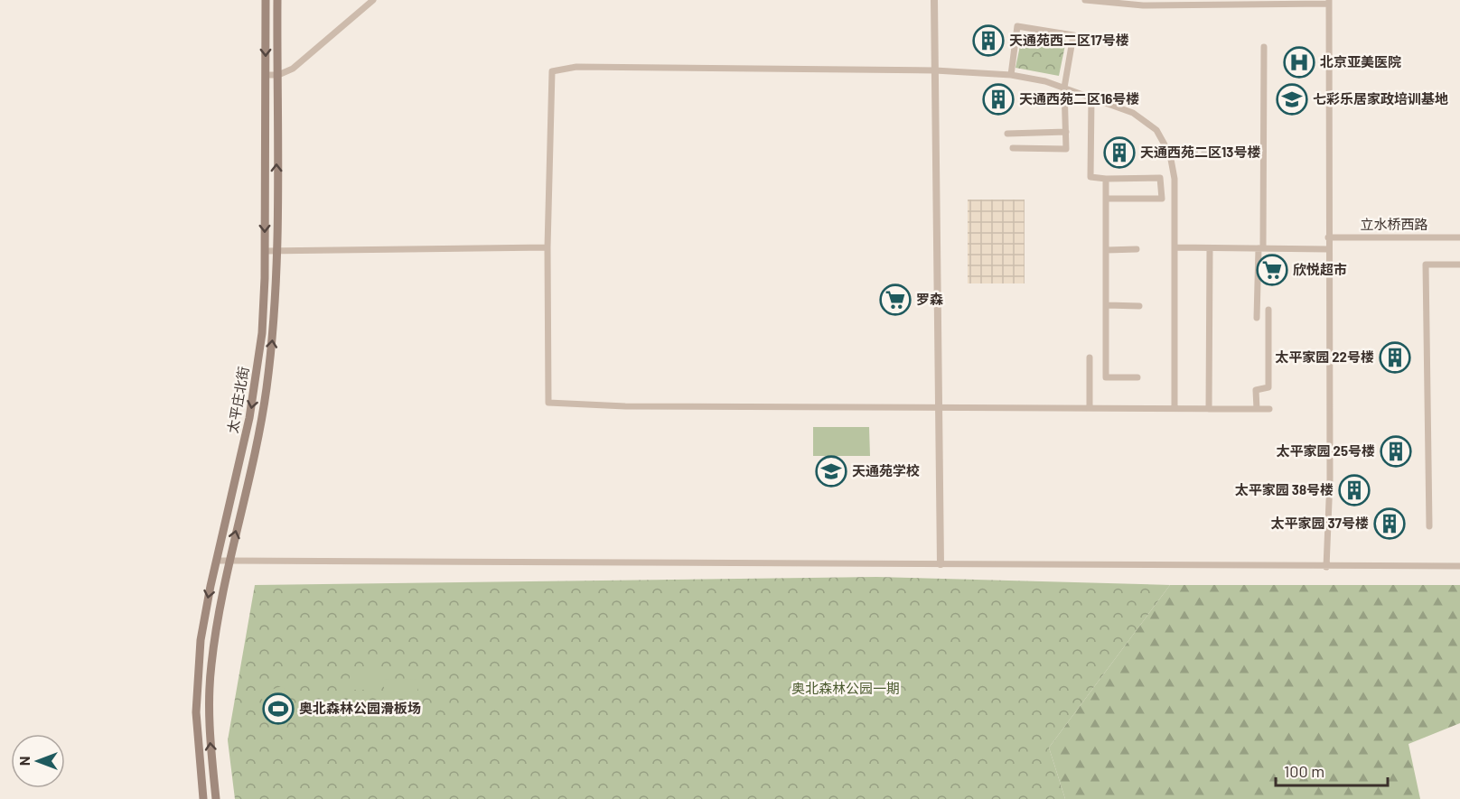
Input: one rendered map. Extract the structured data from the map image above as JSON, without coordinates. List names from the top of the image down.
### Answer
{
  "streets": {
    "main road": ["太平庄北街"],
    "street": ["立水桥西路"]
  },
  "parks": ["奥北森林公园一期"],
  "places": {
    "building": [
      "天通苑西二区17号楼",
      "天通西苑二区16号楼",
      "天通西苑二区13号楼",
      "太平家园 22号楼",
      "太平家园 25号楼",
      "太平家园 38号楼",
      "太平家园 37号楼"
    ],
    "hospital": ["北京亚美医院"],
    "school or university": ["七彩乐居家政培训基地", "天通苑学校"],
    "supermarket": ["欣悦超市", "罗森"],
    "sports": ["奥北森林公园滑板场"]
  },
  "scale_bar": "100 m",
  "north": "left"
}
